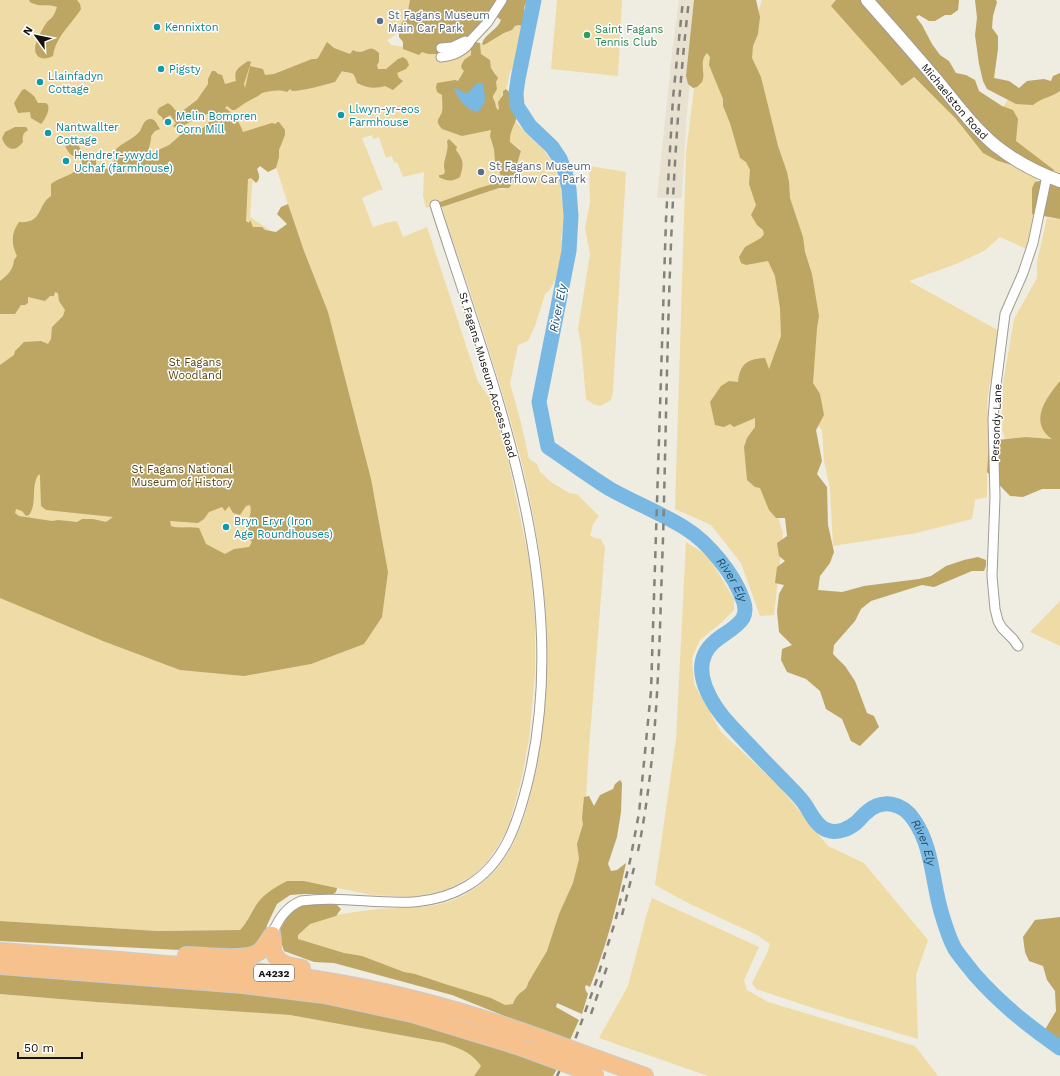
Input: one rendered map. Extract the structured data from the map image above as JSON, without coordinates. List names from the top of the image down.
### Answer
{
  "streets": {
    "highway": ["A4232"],
    "street": ["Michaelston Road", "St Fagans Museum Access Road", "Persondy Lane"]
  },
  "crossings": [
    ["Michaelston Road", "Persondy Lane"]
  ],
  "water": ["River Ely"],
  "parks": ["St Fagans Woodland", "St Fagans National Museum of History"],
  "places": [
    "St Fagans Museum Main Car Park",
    "Kennixton",
    "Saint Fagans Tennis Club",
    "Pigsty",
    "Llainfadyn Cottage",
    "Llwyn-yr-eos Farmhouse",
    "Melin Bompren Corn Mill",
    "Nantwallter Cottage",
    "Hendre'r-ywydd Uchaf (farmhouse)",
    "St Fagans Museum Overflow Car Park",
    "Bryn Eryr (Iron Age Roundhouses)"
  ],
  "scale_bar": "50 m",
  "north": "top left"
}
